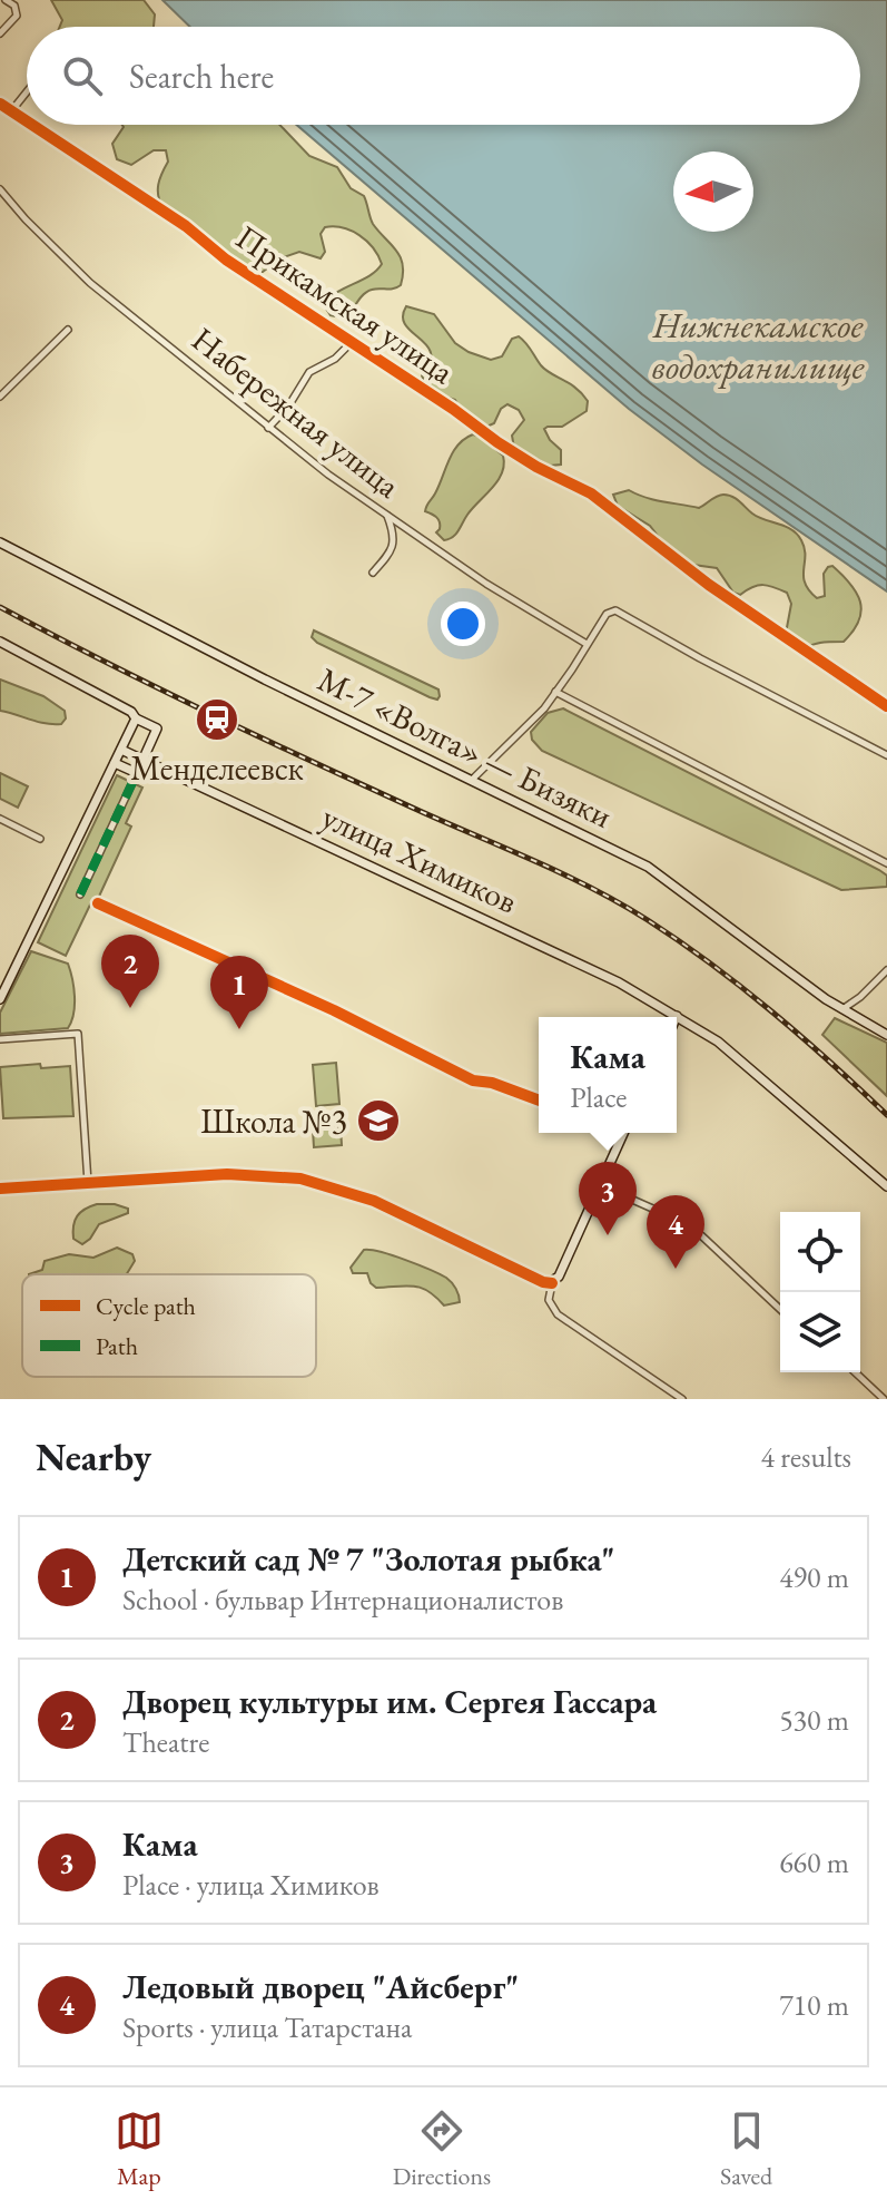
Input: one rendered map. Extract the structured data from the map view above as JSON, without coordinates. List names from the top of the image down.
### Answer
{
  "streets": {
    "main road": ["М-7 «Волга» — Бизяки", "улица Химиков"],
    "street": ["Прикамская улица", "Набережная улица"]
  },
  "water": ["Нижнекамское водохранилище"],
  "places": {
    "station": ["Менделеевск"],
    "school or university": ["Школа №3"]
  },
  "legend": ["Cycle path", "Path"],
  "north": "left",
  "page": {
    "search": "Search here",
    "pins": [
      "2",
      "1",
      "3",
      "4"
    ],
    "popup": ["Кама", "Place"],
    "heading": ["Nearby", "4 results"],
    "list": [
      {
        "mark": "1",
        "name": "Детский сад № 7 \"Золотая рыбка\"",
        "note": "School · бульвар Интернационалистов",
        "value": "490 m"
      },
      {
        "mark": "2",
        "name": "Дворец культуры им. Сергея Гассара",
        "note": "Theatre",
        "value": "530 m"
      },
      {
        "mark": "3",
        "name": "Кама",
        "note": "Place · улица Химиков",
        "value": "660 m"
      },
      {
        "mark": "4",
        "name": "Ледовый дворец \"Айсберг\"",
        "note": "Sports · улица Татарстана",
        "value": "710 m"
      }
    ],
    "nav": ["Map", "Directions", "Saved"]
  }
}
